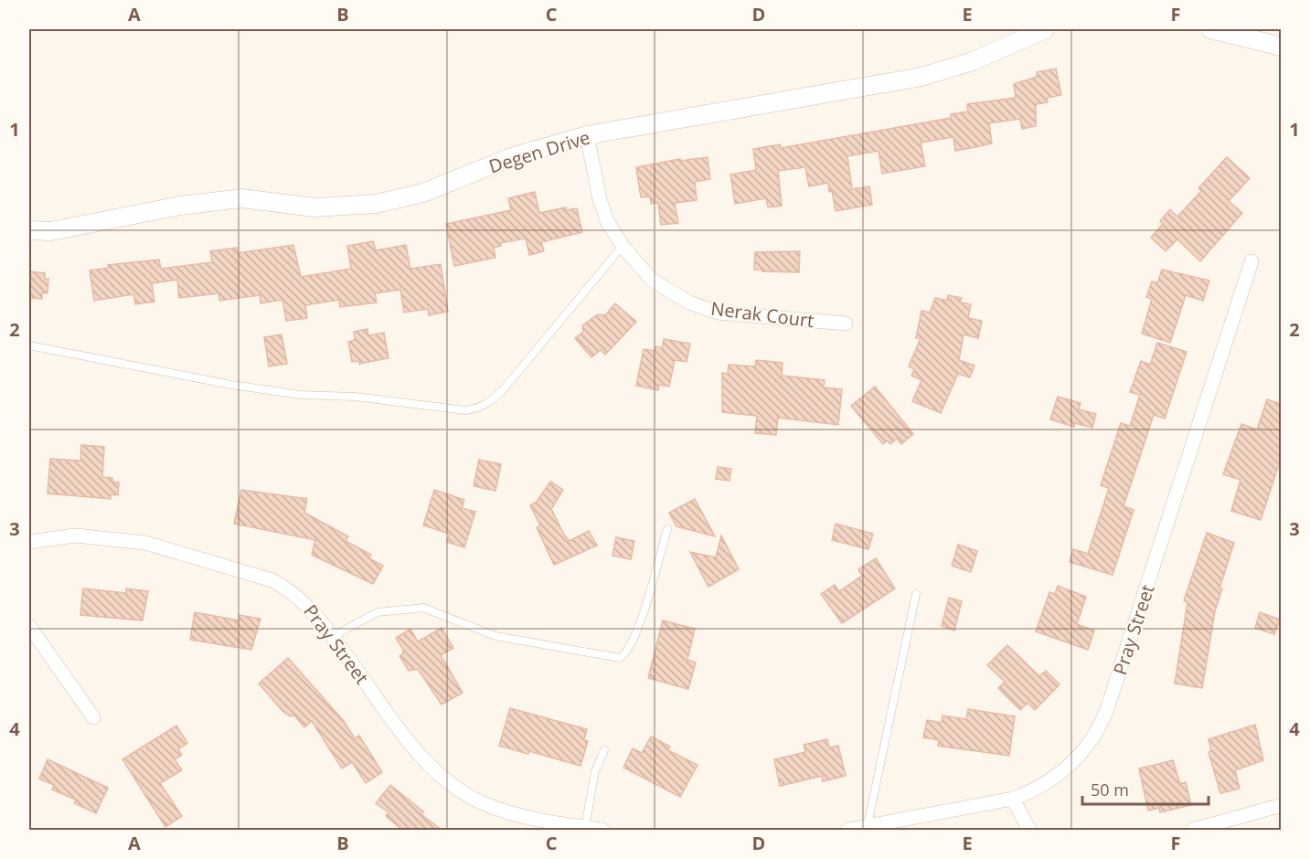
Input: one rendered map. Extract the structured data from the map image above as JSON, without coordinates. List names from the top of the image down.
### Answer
{
  "streets": {
    "street": ["Degen Drive", "Nerak Court", "Pray Street"]
  },
  "crossings": [
    ["Degen Drive", "Nerak Court"]
  ],
  "scale_bar": "50 m",
  "grid": {
    "columns": [
      "A",
      "B",
      "C",
      "D",
      "E",
      "F"
    ],
    "rows": [
      "1",
      "2",
      "3",
      "4"
    ]
  }
}
